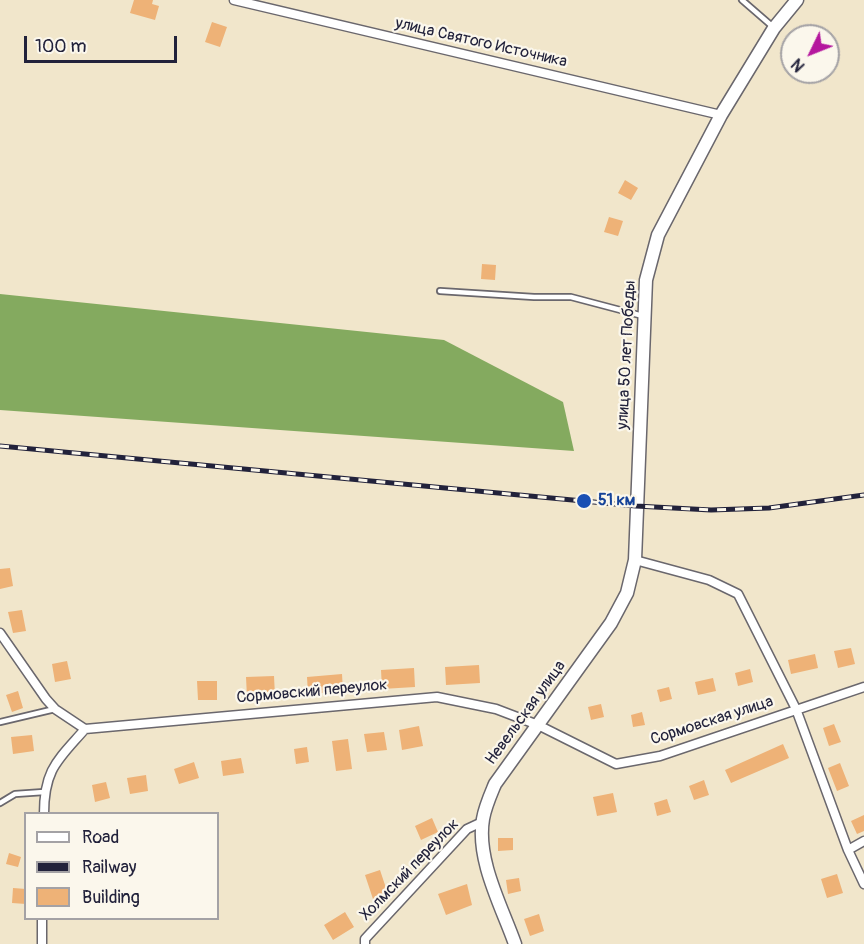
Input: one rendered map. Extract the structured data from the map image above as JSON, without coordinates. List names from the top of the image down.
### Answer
{
  "streets": {
    "street": [
      "улица Святого Источника",
      "улица 50 лет Победы",
      "Сормовский переулок",
      "Невельская улица",
      "Сормовская улица",
      "Холмский переулок"
    ]
  },
  "crossings": [
    ["улица Святого Источника", "улица 50 лет Победы"],
    ["улица 50 лет Победы", "Невельская улица"],
    ["Сормовский переулок", "Невельская улица"],
    ["Сормовский переулок", "Сормовская улица"],
    ["Невельская улица", "Сормовская улица"],
    ["Невельская улица", "Холмский переулок"]
  ],
  "places": ["51 км"],
  "legend": ["Road", "Railway", "Building"],
  "scale_bar": "100 m",
  "north": "bottom left"
}
